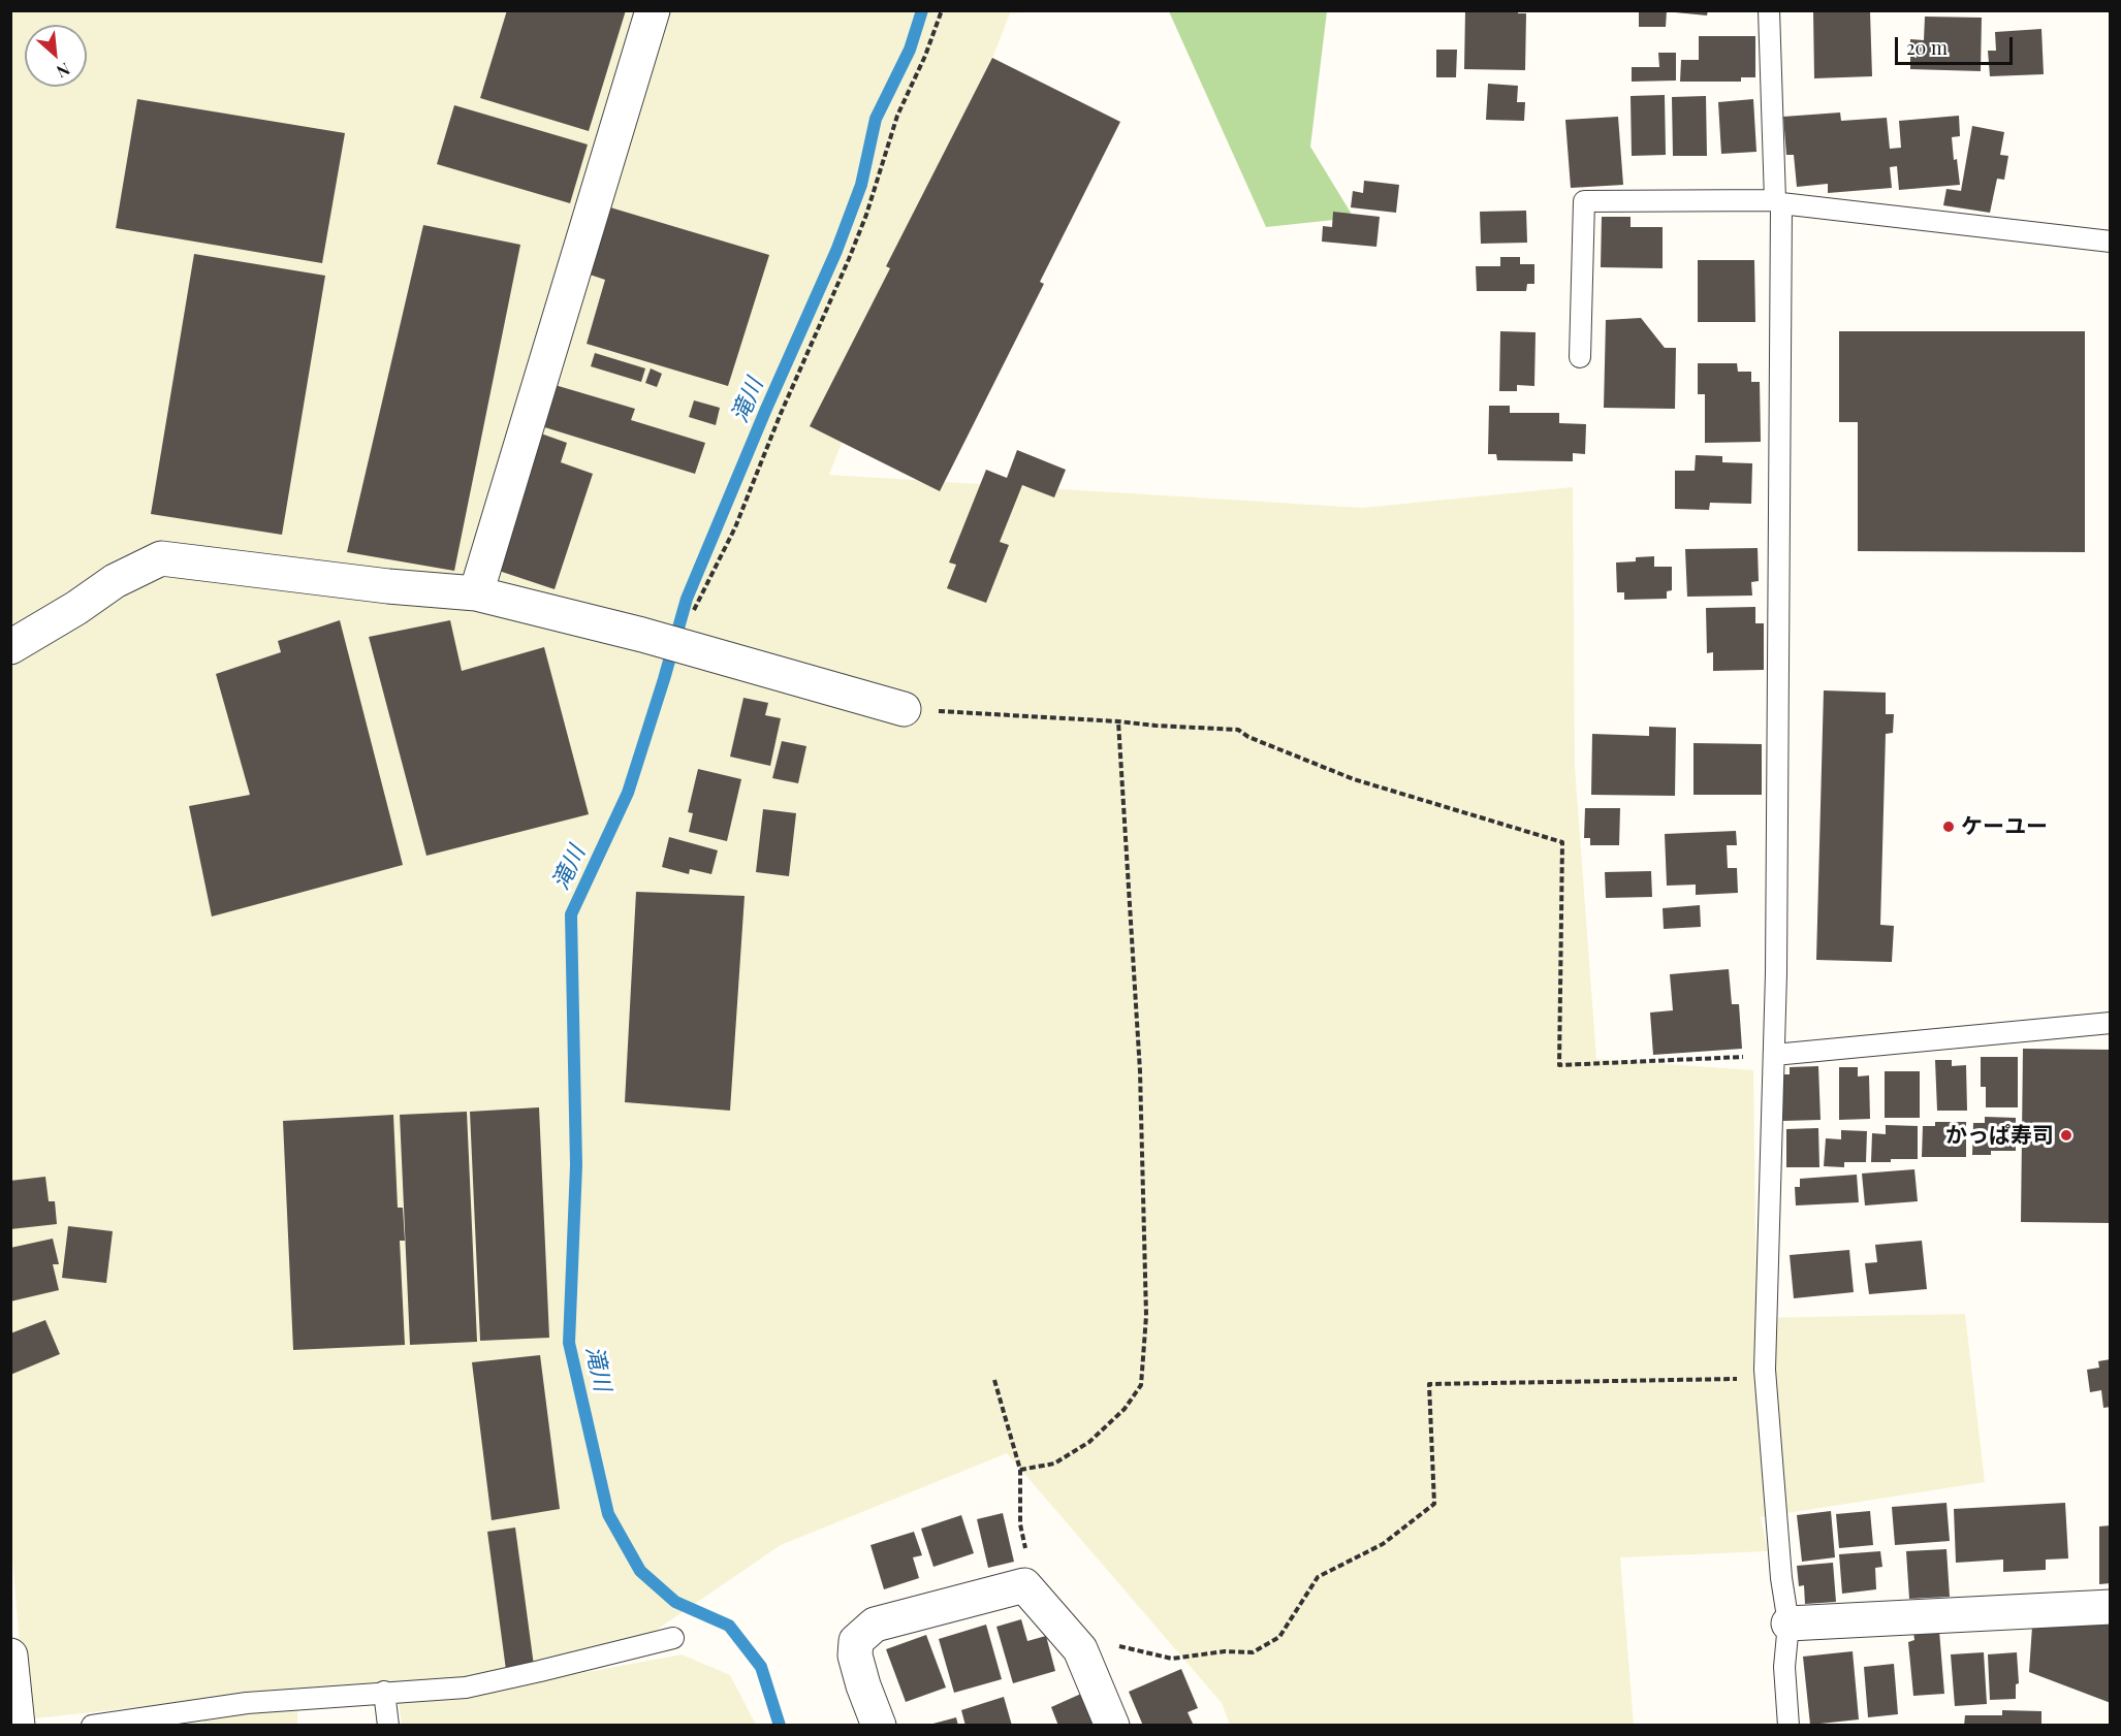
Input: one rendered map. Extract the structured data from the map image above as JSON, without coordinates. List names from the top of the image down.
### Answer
{
  "water": ["滝川"],
  "places": ["ケーユー", "かっぱ寿司"],
  "scale_bar": "20 m",
  "north": "bottom right"
}
